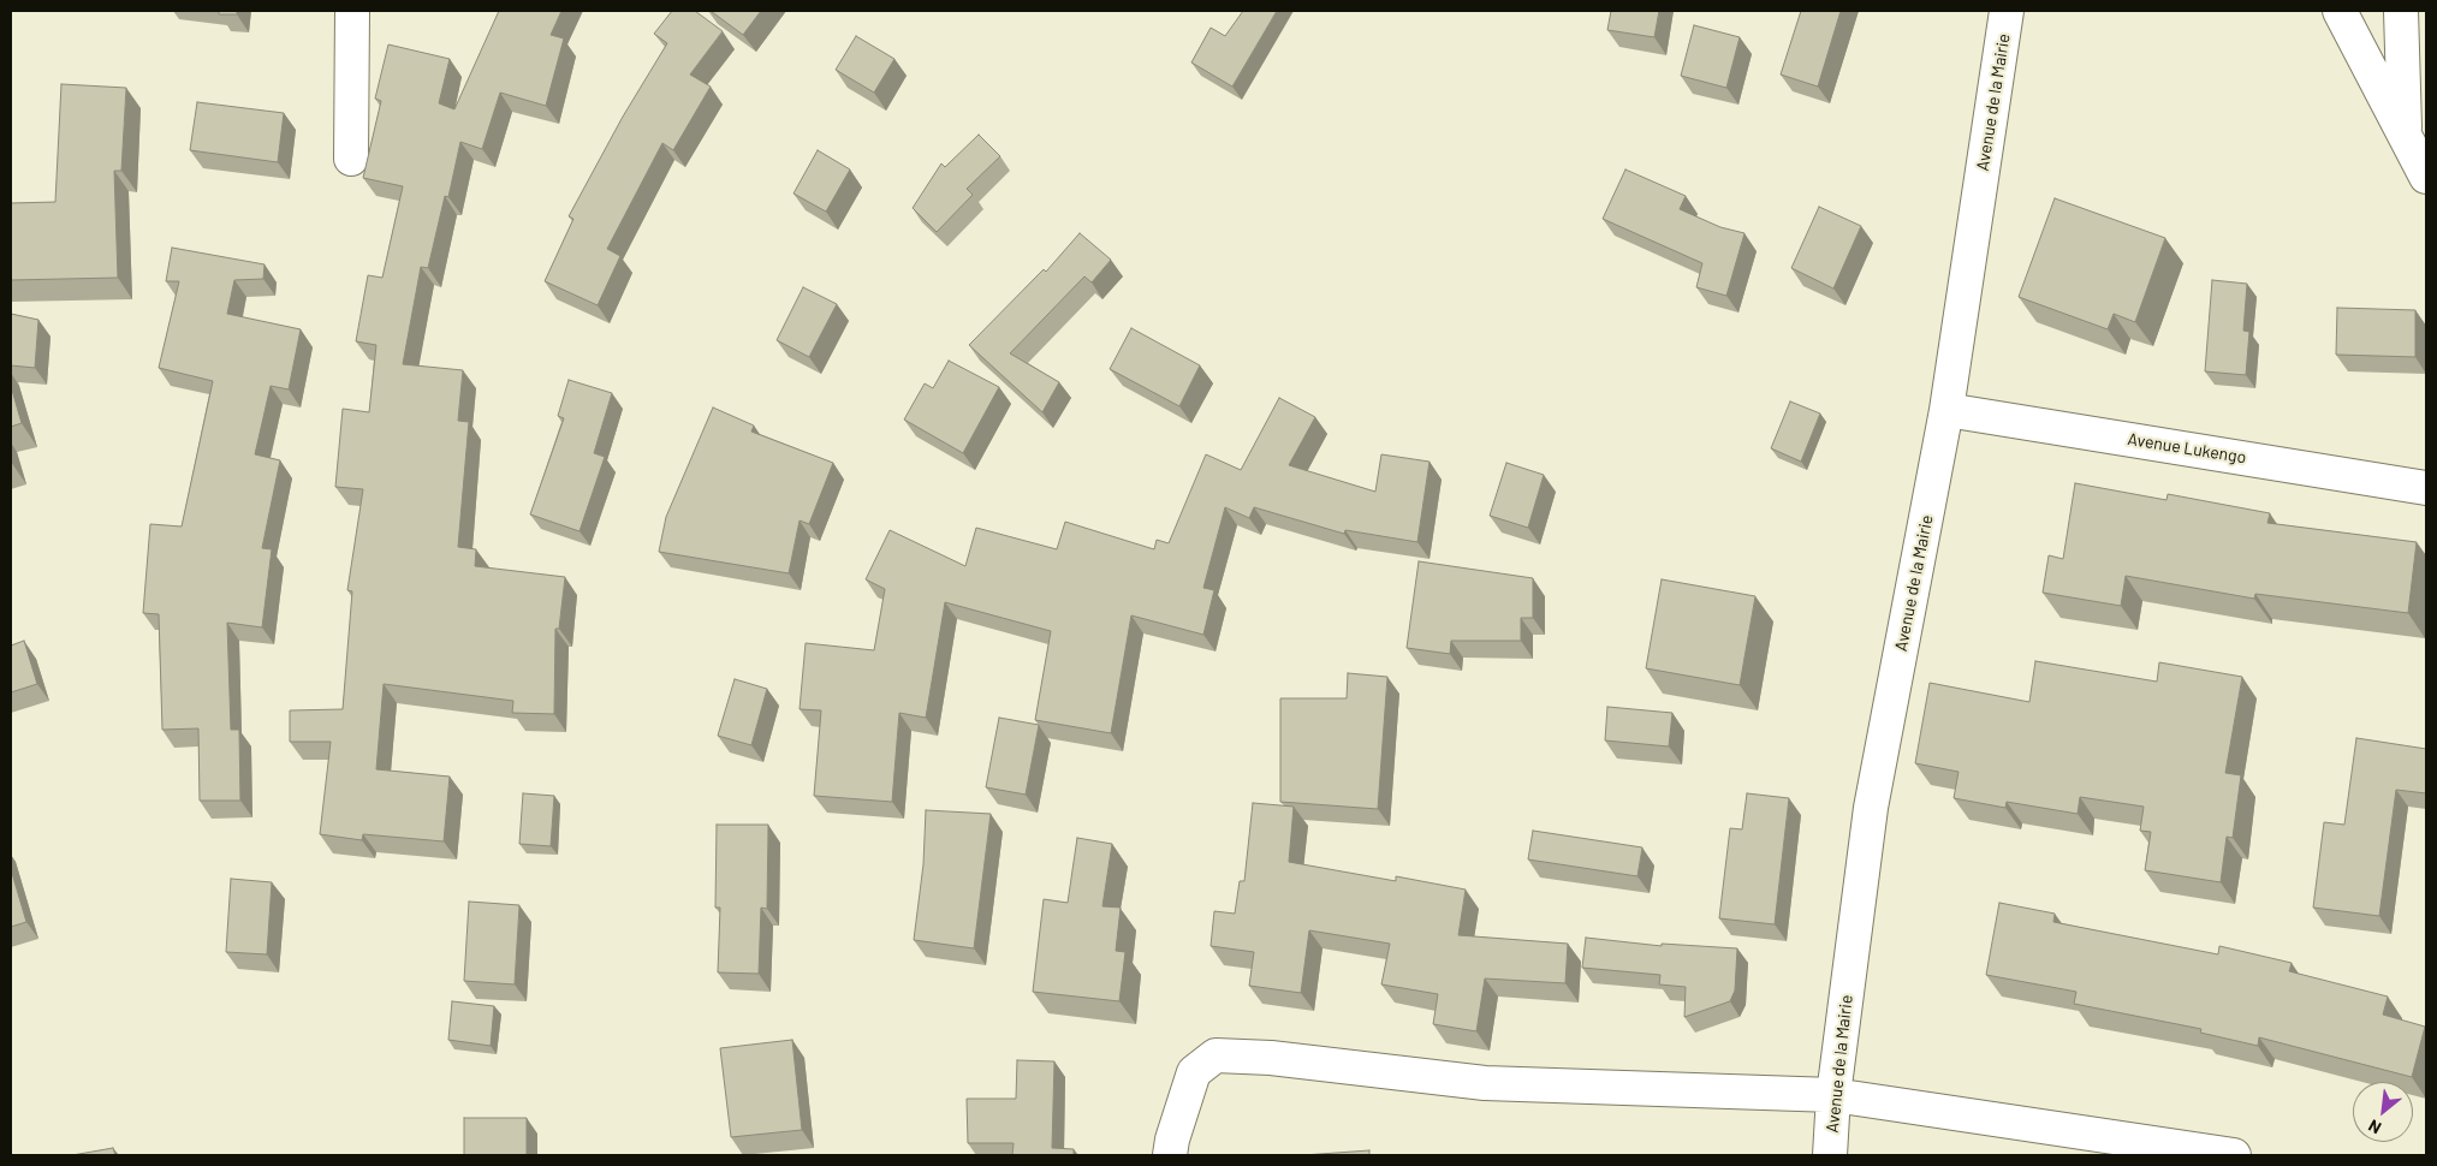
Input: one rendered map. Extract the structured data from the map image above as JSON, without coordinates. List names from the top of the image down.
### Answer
{
  "streets": {
    "street": ["Avenue de la Mairie", "Avenue Lukengo"]
  },
  "crossings": [
    ["Avenue de la Mairie", "Avenue Lukengo"]
  ],
  "north": "bottom left"
}
